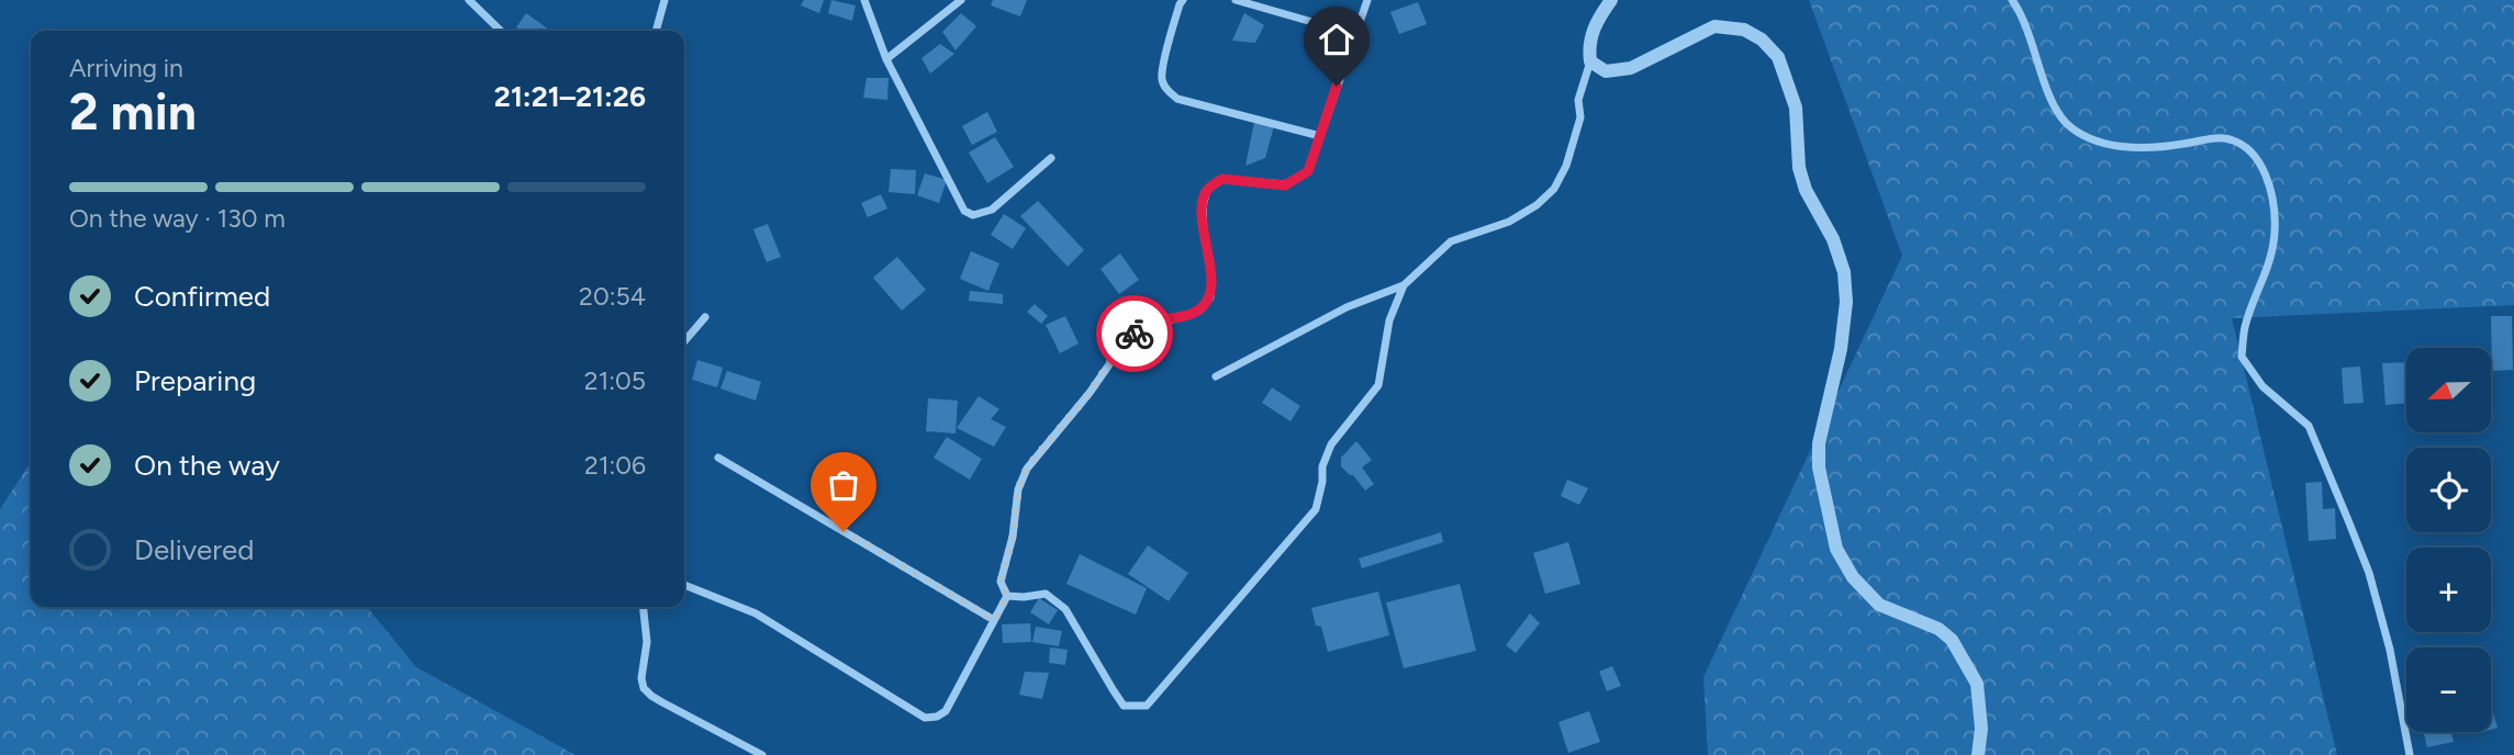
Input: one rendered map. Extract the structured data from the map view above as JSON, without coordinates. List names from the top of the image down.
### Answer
{
  "north": "left",
  "page": {
    "heading": ["2 min", "Arriving in", "21:21–21:26"],
    "bar": "On the way · 130 m",
    "list": [
      ["Confirmed", "20:54"],
      ["Preparing", "21:05"],
      ["On the way", "21:06"],
      "Delivered"
    ],
    "map_buttons": ["+", "−"]
  }
}
